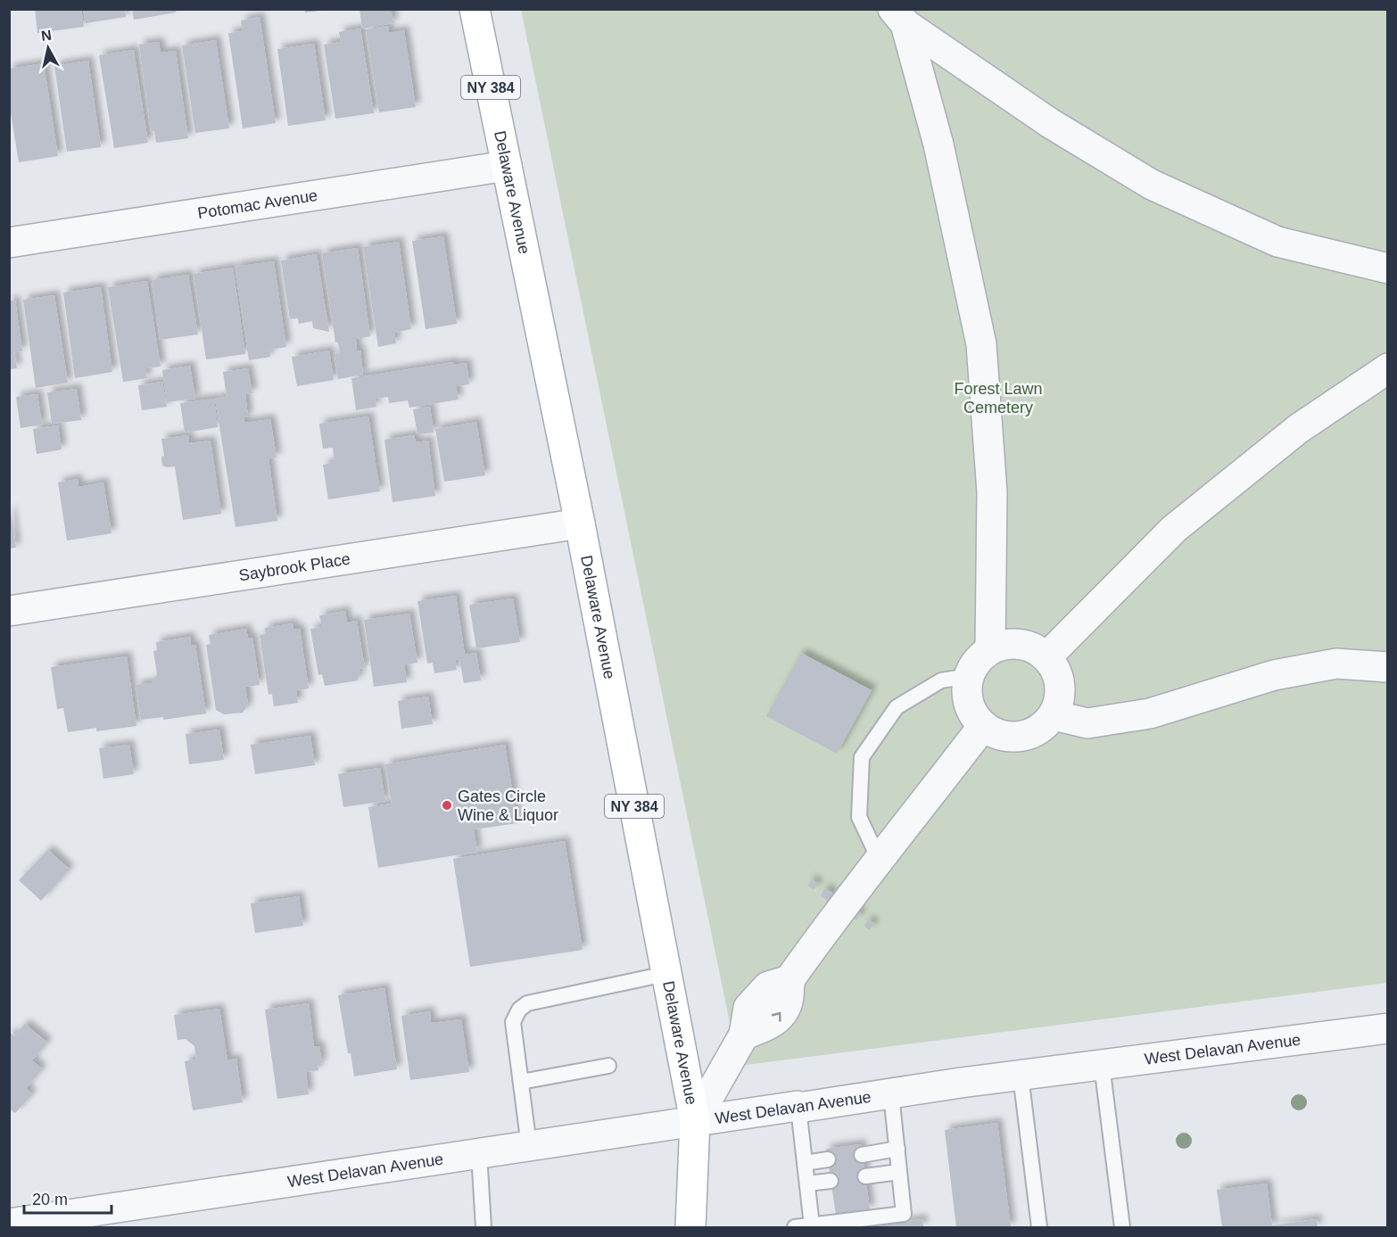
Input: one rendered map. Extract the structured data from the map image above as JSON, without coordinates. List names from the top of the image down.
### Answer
{
  "streets": {
    "main road": ["NY 384", "Delaware Avenue"],
    "street": ["Potomac Avenue", "Saybrook Place", "West Delavan Avenue"]
  },
  "crossings": [
    ["Delaware Avenue", "Potomac Avenue"],
    ["Delaware Avenue", "Saybrook Place"],
    ["Delaware Avenue", "West Delavan Avenue"]
  ],
  "parks": ["Forest Lawn Cemetery"],
  "places": ["Gates Circle Wine & Liquor"],
  "scale_bar": "20 m",
  "north": "top"
}
